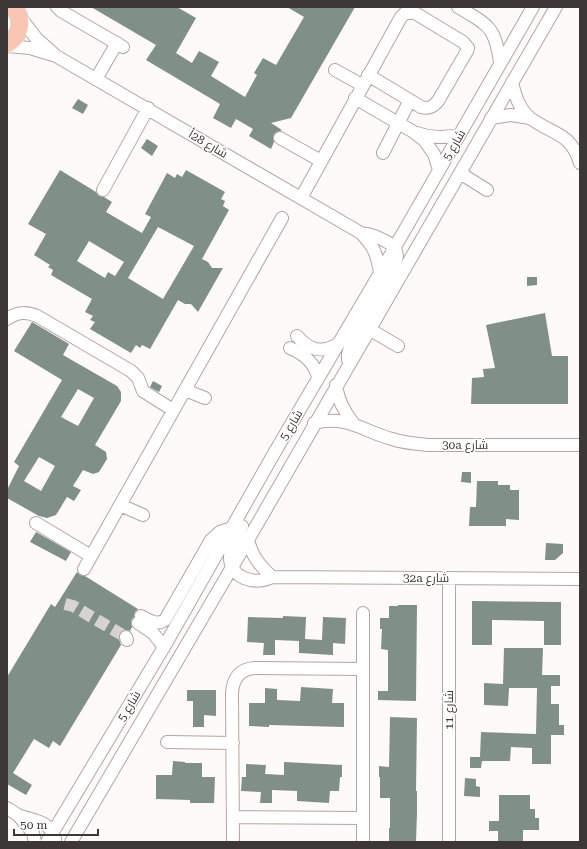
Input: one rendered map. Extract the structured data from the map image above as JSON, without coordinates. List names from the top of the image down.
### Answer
{
  "streets": {
    "street": [
      "شارع 28أ",
      "شارع 5",
      "30a شارع",
      "32a شارع",
      "شارع 11"
    ]
  },
  "crossings": [
    ["شارع 28أ", "شارع 5"],
    ["شارع 5", "30a شارع"],
    ["شارع 5", "32a شارع"],
    ["32a شارع", "شارع 11"]
  ],
  "scale_bar": "50 m"
}
